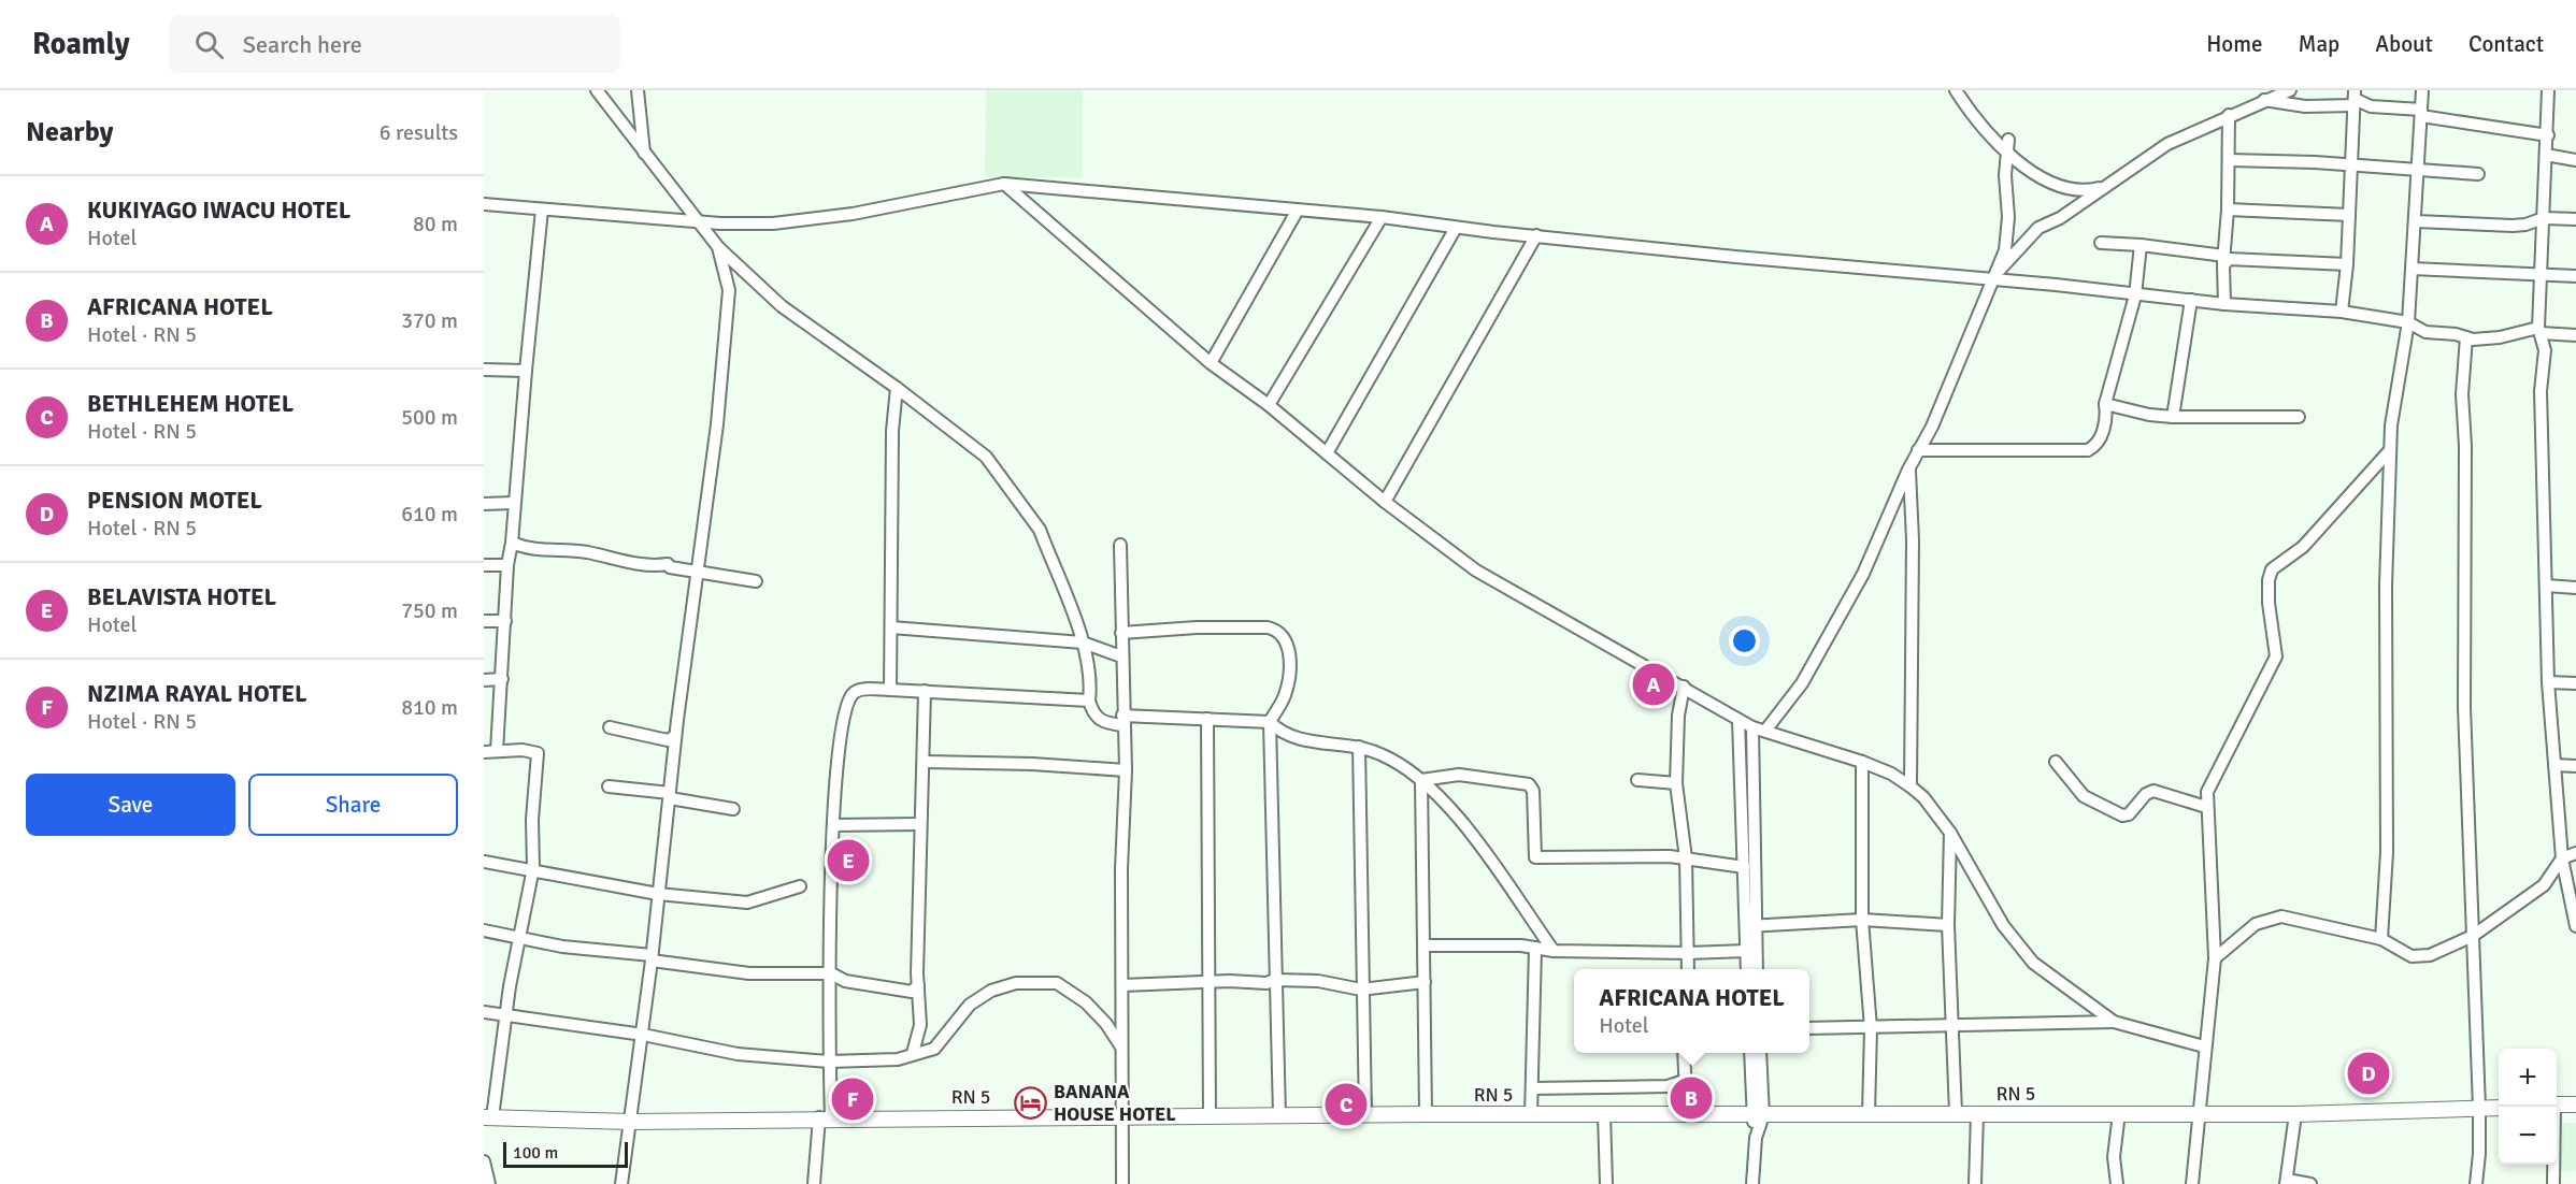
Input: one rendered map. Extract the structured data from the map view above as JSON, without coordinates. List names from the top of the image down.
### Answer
{
  "streets": {
    "main road": ["RN 5"]
  },
  "places": {
    "hotel": ["BANANA HOUSE HOTEL"]
  },
  "scale_bar": "100 m",
  "page": {
    "header": "Roamly",
    "search": "Search here",
    "nav": [
      "Home",
      "Map",
      "About",
      "Contact"
    ],
    "heading": ["Nearby", "6 results"],
    "list": [
      {
        "mark": "A",
        "name": "KUKIYAGO IWACU HOTEL",
        "note": "Hotel",
        "value": "80 m"
      },
      {
        "mark": "B",
        "name": "AFRICANA HOTEL",
        "note": "Hotel · RN 5",
        "value": "370 m"
      },
      {
        "mark": "C",
        "name": "BETHLEHEM HOTEL",
        "note": "Hotel · RN 5",
        "value": "500 m"
      },
      {
        "mark": "D",
        "name": "PENSION MOTEL",
        "note": "Hotel · RN 5",
        "value": "610 m"
      },
      {
        "mark": "E",
        "name": "BELAVISTA HOTEL",
        "note": "Hotel",
        "value": "750 m"
      },
      {
        "mark": "F",
        "name": "NZIMA RAYAL HOTEL",
        "note": "Hotel · RN 5",
        "value": "810 m"
      }
    ],
    "pins": [
      "A",
      "E",
      "D",
      "B",
      "F",
      "C"
    ],
    "buttons": ["Save", "Share"],
    "popup": ["AFRICANA HOTEL", "Hotel"],
    "map_buttons": ["+", "−"],
    "scale": "100 m"
  }
}
